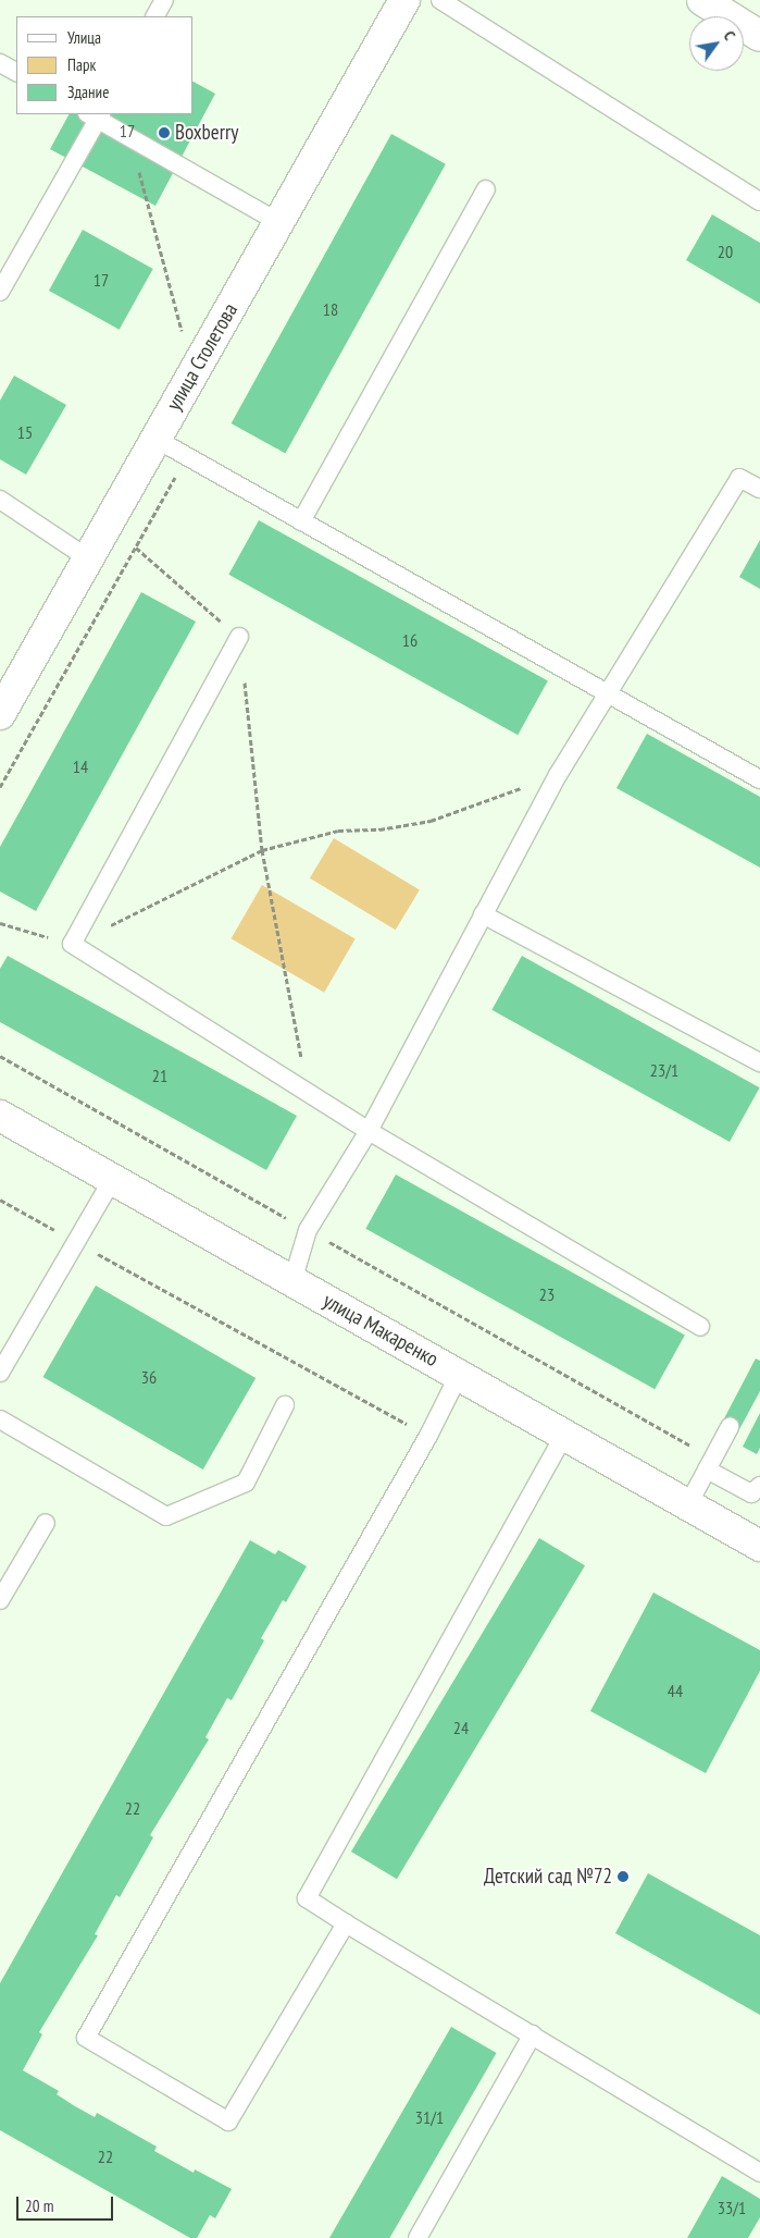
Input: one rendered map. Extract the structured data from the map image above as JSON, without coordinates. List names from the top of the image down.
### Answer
{
  "streets": {
    "street": ["улица Столетова", "улица Макаренко"]
  },
  "places": ["Boxberry", "Детский сад №72"],
  "house_numbers": [
    "17",
    "20",
    "17",
    "18",
    "15",
    "16",
    "14",
    "23/1",
    "21",
    "23",
    "36",
    "44",
    "24",
    "22",
    "31/1",
    "22",
    "33/1"
  ],
  "legend": ["Улица", "Парк", "Здание"],
  "scale_bar": "20 m",
  "north": "top right"
}
